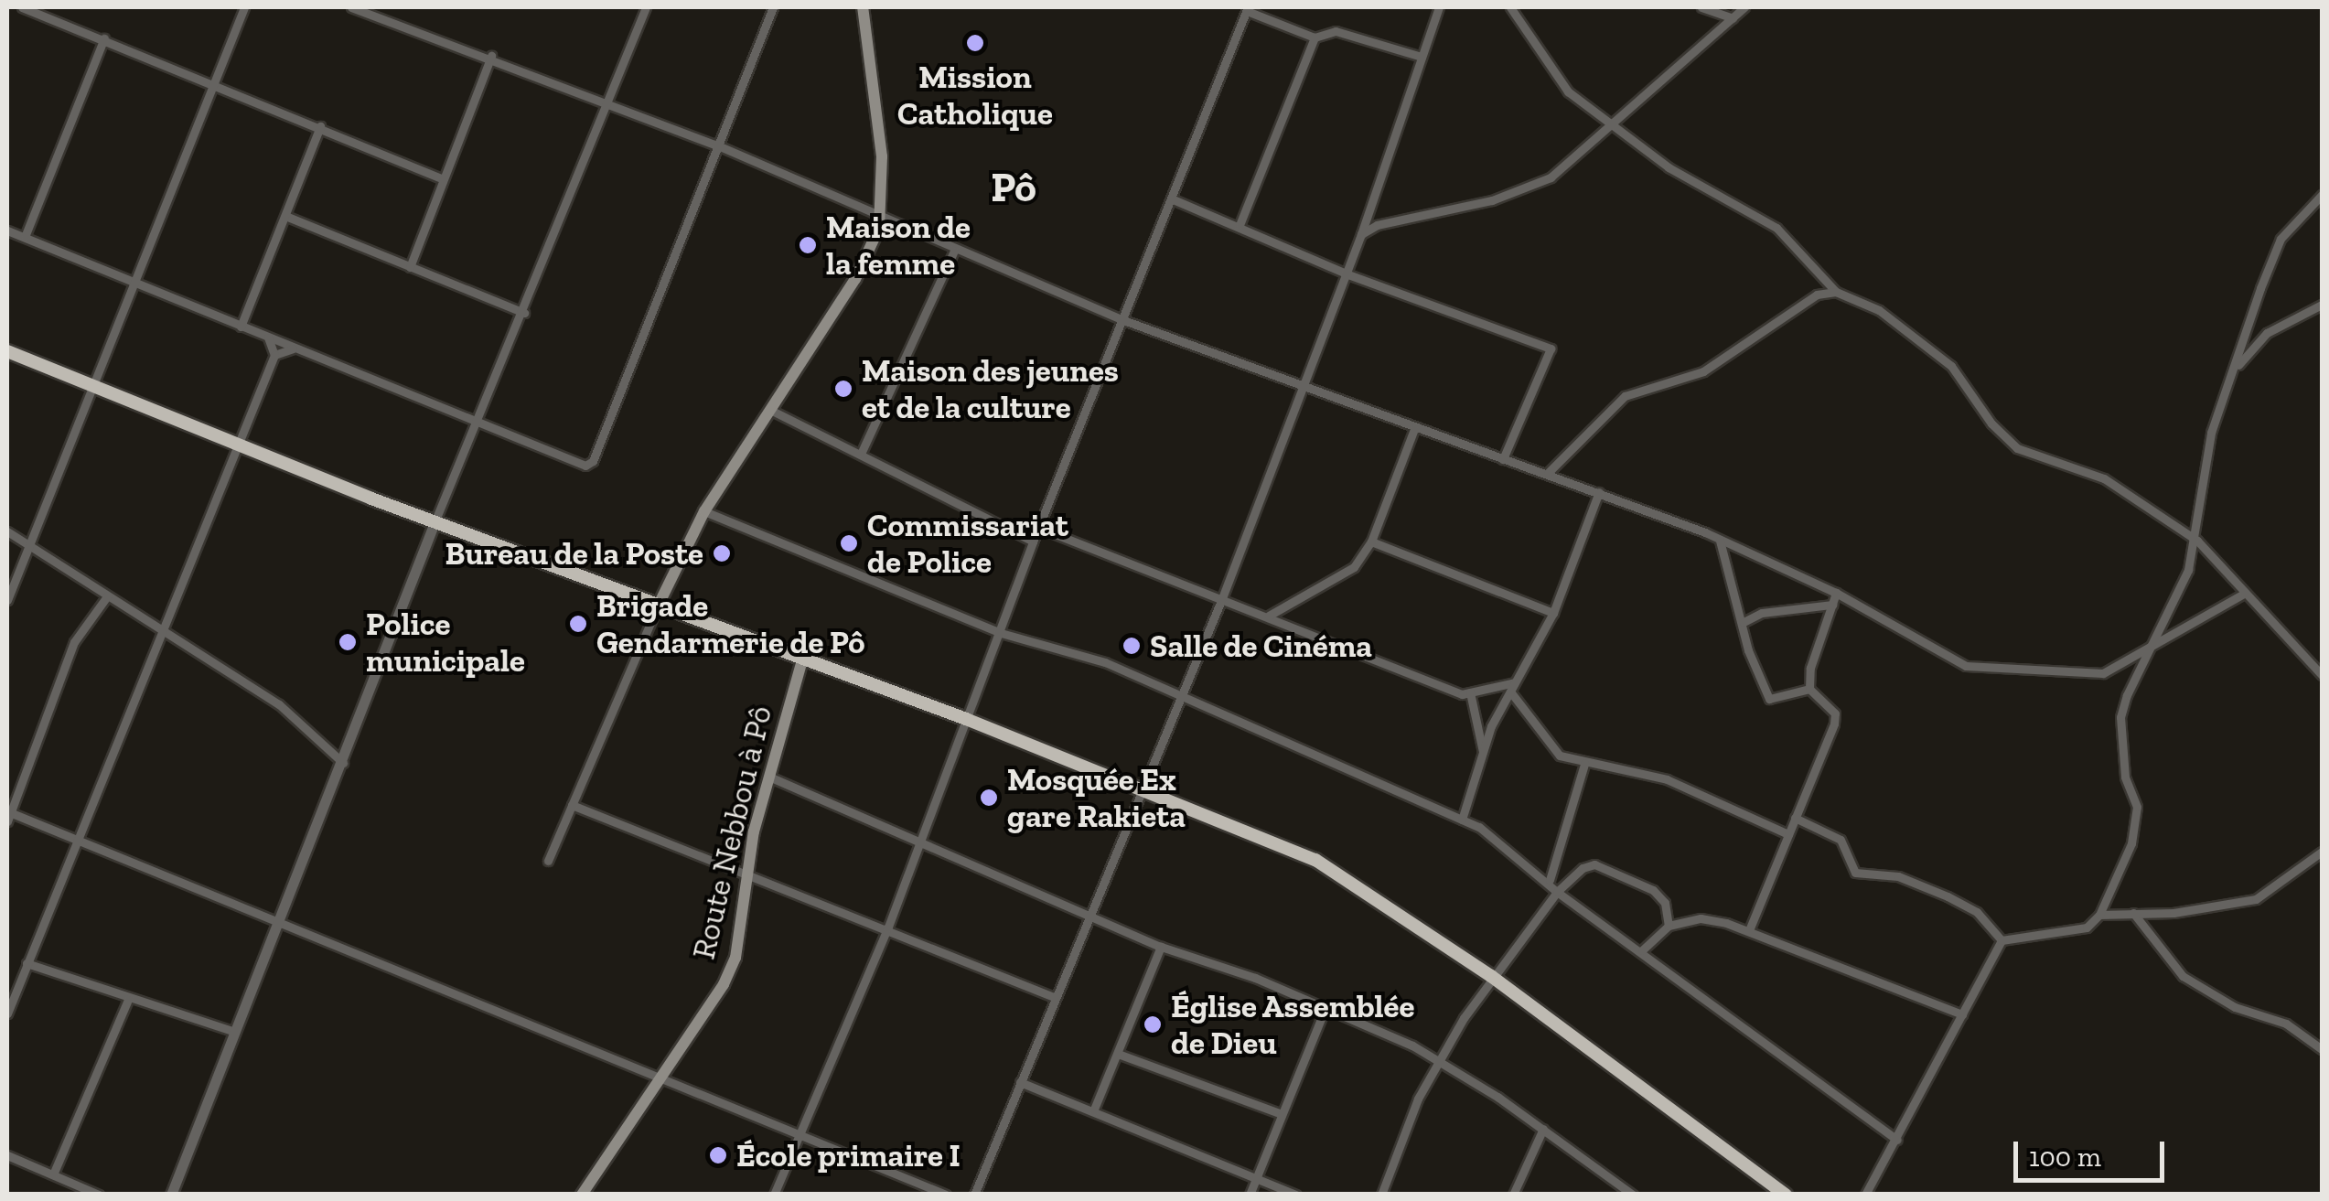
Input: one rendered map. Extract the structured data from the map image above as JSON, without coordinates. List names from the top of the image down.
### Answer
{
  "streets": {
    "main road": ["Route Nebbou à Pô"]
  },
  "districts": ["Pô"],
  "places": [
    "Mission Catholique",
    "Maison de la femme",
    "Maison des jeunes et de la culture",
    "Commissariat de Police",
    "Bureau de la Poste",
    "Brigade Gendarmerie de Pô",
    "Police municipale",
    "Salle de Cinéma",
    "Mosquée Ex gare Rakieta",
    "Église Assemblée de Dieu",
    "École primaire I"
  ],
  "scale_bar": "100 m"
}
